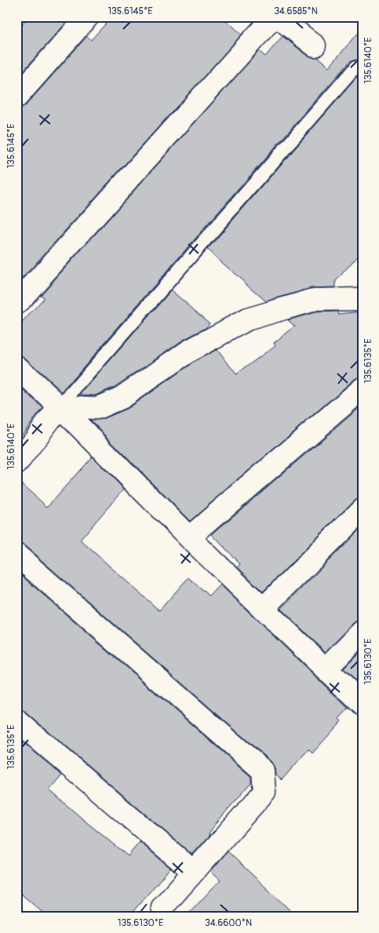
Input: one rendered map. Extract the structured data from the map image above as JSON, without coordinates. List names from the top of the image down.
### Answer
{
  "coordinates": [
    "135.6145°E",
    "34.6585°N",
    "135.6140°E",
    "135.6135°E",
    "135.6130°E",
    "34.6600°N"
  ]
}
